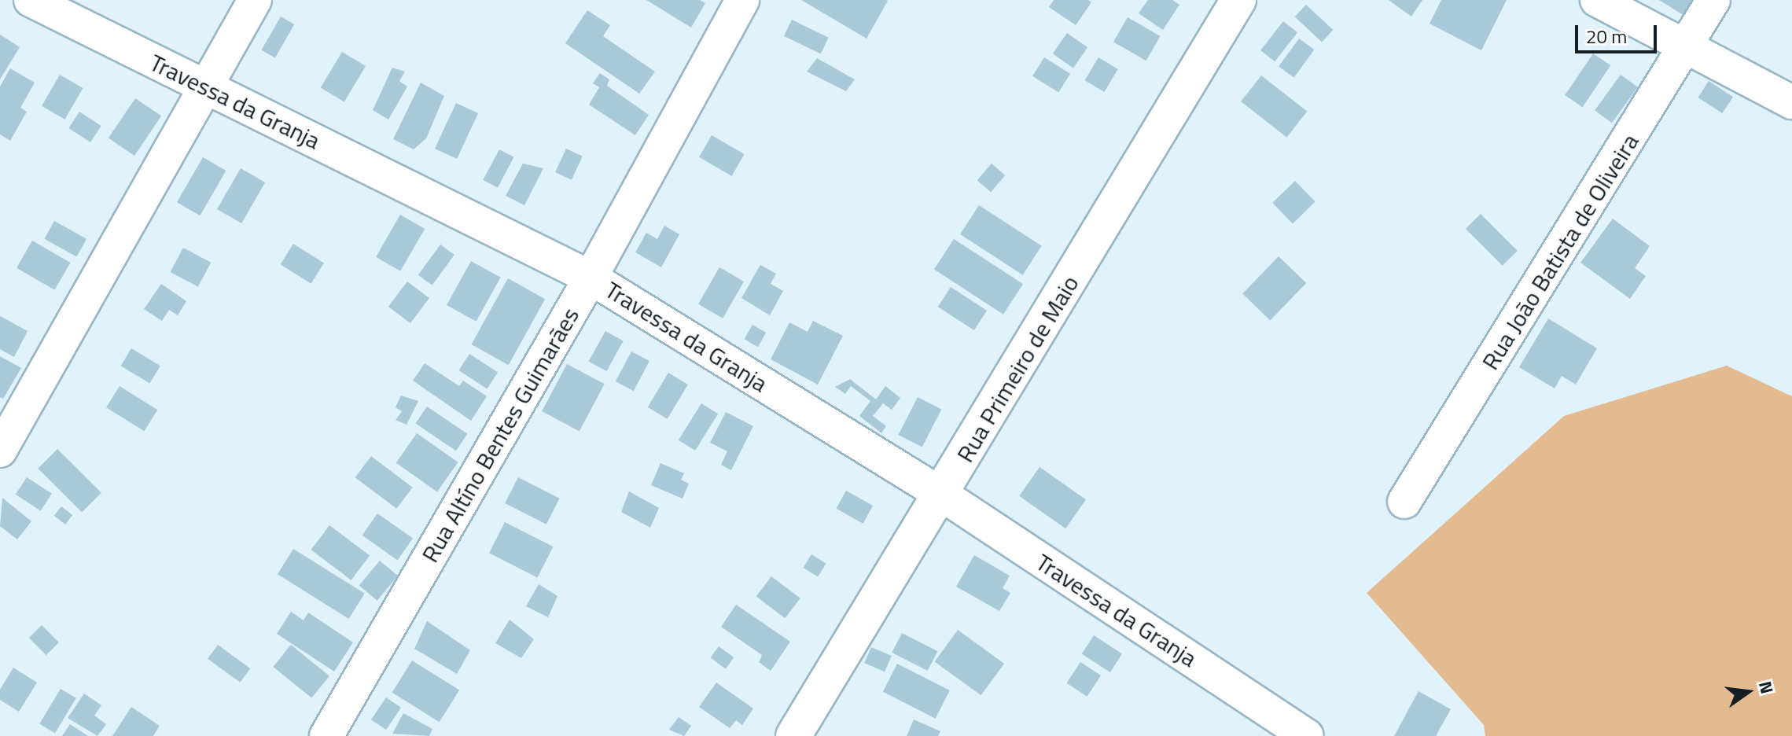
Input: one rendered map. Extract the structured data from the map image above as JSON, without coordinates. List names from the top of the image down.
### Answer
{
  "streets": {
    "street": [
      "Travessa da Granja",
      "Rua João Batista de Oliveira",
      "Rua Primeiro de Maio",
      "Rua Altíno Bentes Guimarães"
    ]
  },
  "crossings": [
    ["Travessa da Granja", "Rua Primeiro de Maio"],
    ["Travessa da Granja", "Rua Altíno Bentes Guimarães"]
  ],
  "scale_bar": "20 m",
  "north": "right"
}
